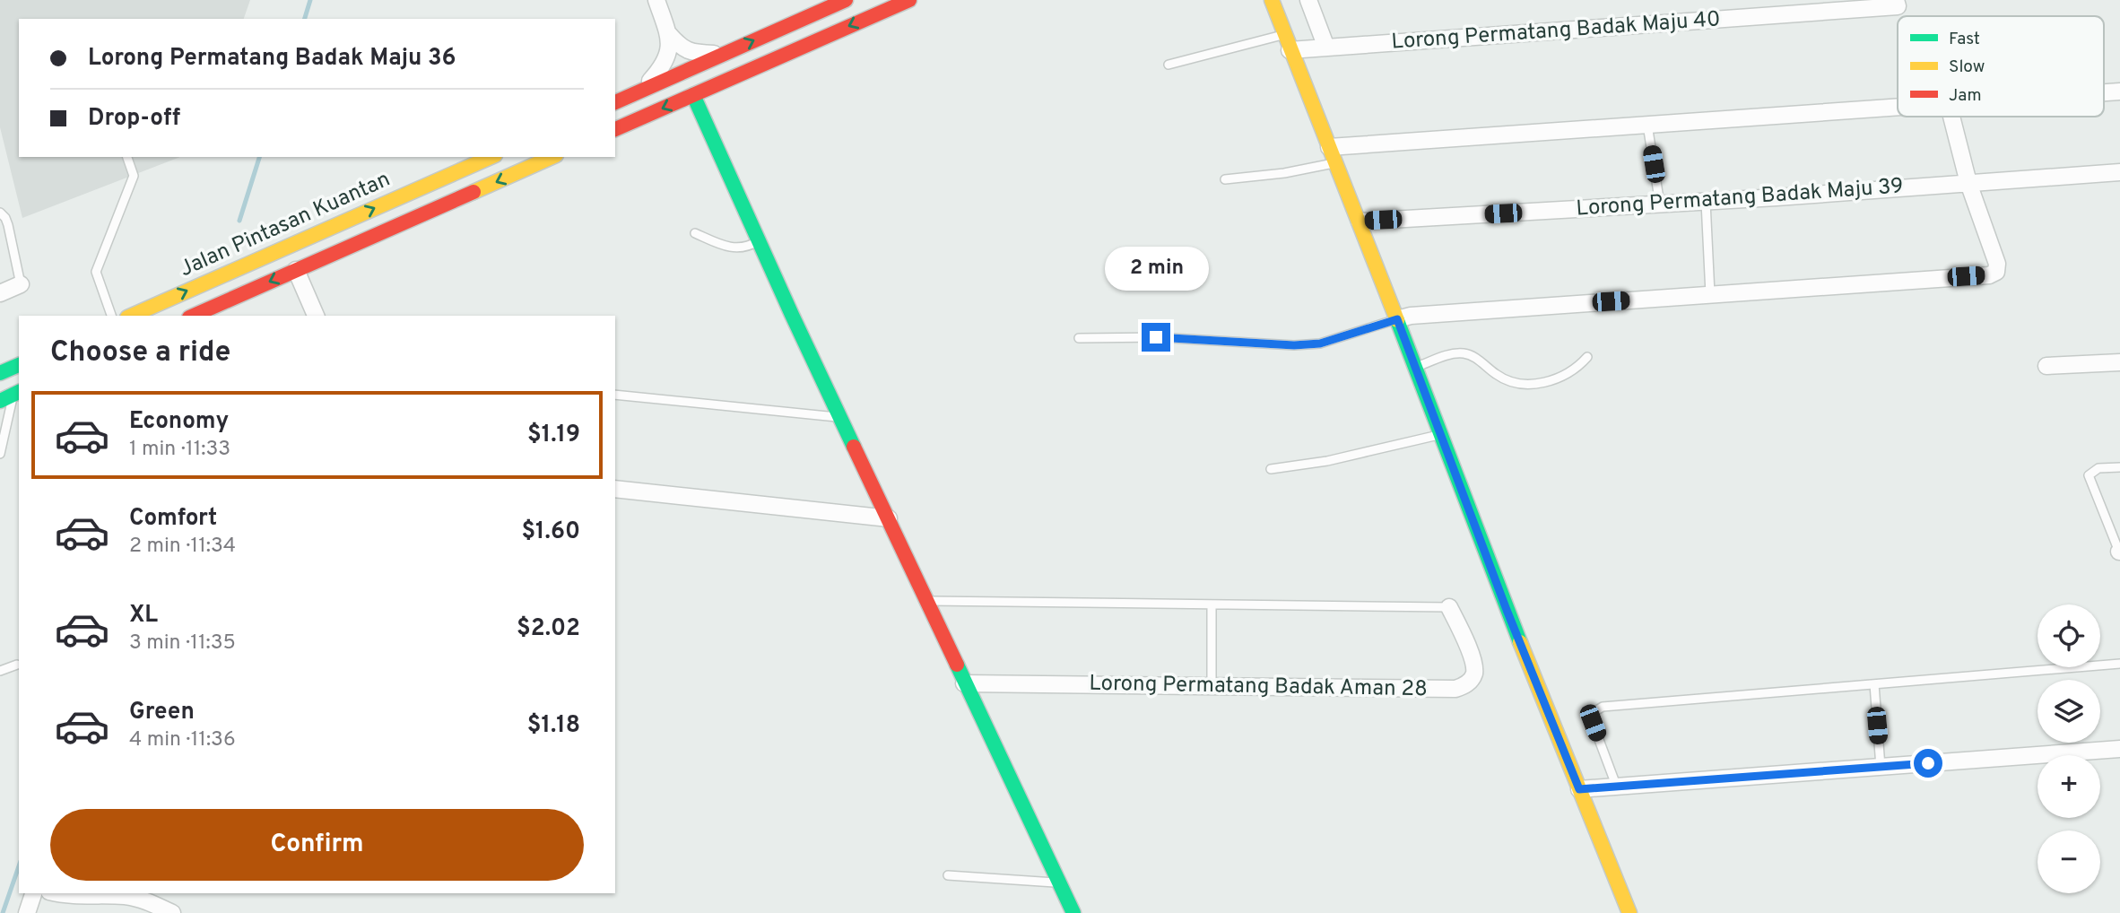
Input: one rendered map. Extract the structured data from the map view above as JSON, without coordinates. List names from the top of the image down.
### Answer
{
  "streets": {
    "main road": ["Jalan Pintasan Kuantan"],
    "street": ["Lorong Permatang Badak Maju 40", "Lorong Permatang Badak Maju 39", "Lorong Permatang Badak Aman 28"]
  },
  "legend": ["Fast", "Slow", "Jam"],
  "page": {
    "banner": ["Lorong Permatang Badak Maju 36", "Drop-off"],
    "bubble": "2 min",
    "heading": "Choose a ride",
    "list": [
      {
        "name": "Economy",
        "note": "1 min · 11:33",
        "value": "$1.19"
      },
      {
        "name": "Comfort",
        "note": "2 min · 11:34",
        "value": "$1.60"
      },
      {
        "name": "XL",
        "note": "3 min · 11:35",
        "value": "$2.02"
      },
      {
        "name": "Green",
        "note": "4 min · 11:36",
        "value": "$1.18"
      }
    ],
    "map_buttons": ["+", "−"],
    "buttons": "Confirm"
  }
}
